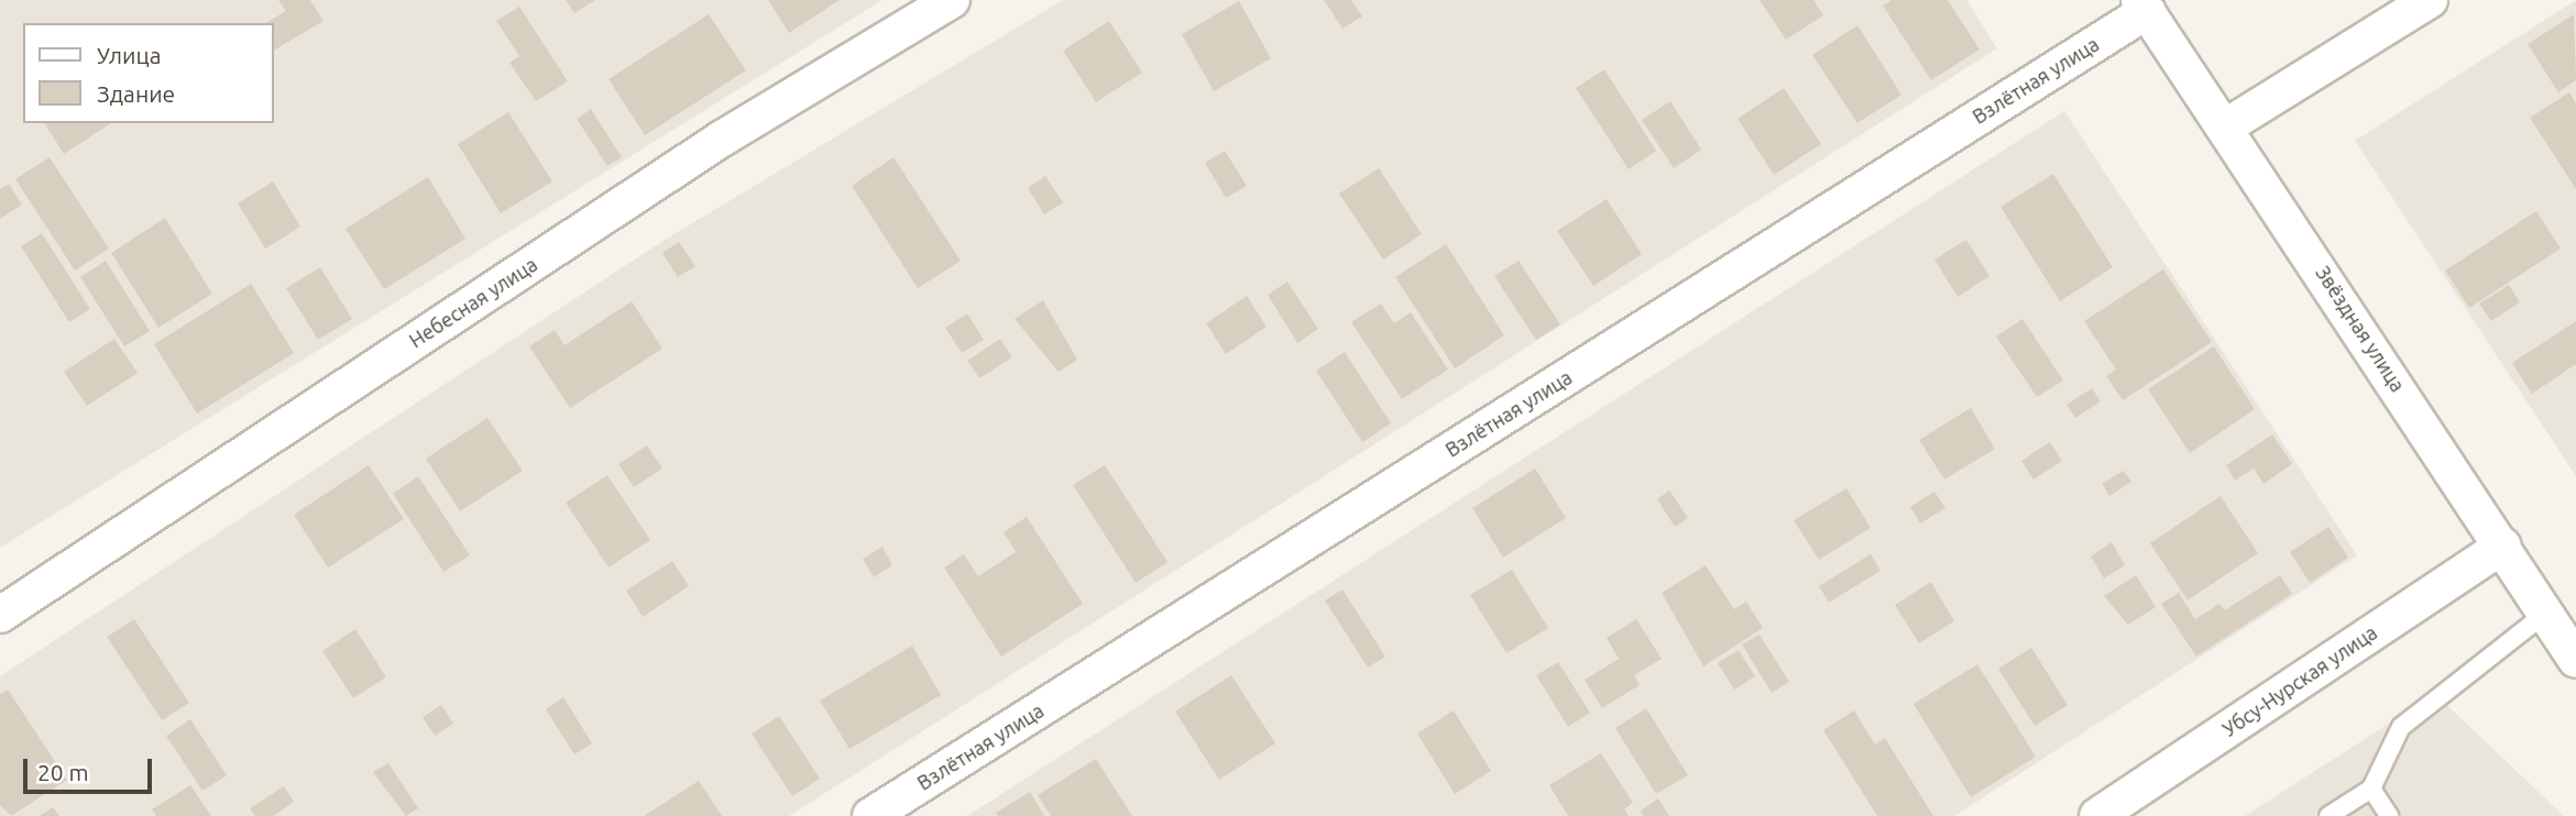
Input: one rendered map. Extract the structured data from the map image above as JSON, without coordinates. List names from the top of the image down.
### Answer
{
  "streets": {
    "street": [
      "Взлётная улица",
      "Небесная улица",
      "Звёздная улица",
      "Убсу-Нурская улица"
    ]
  },
  "crossings": [
    ["Взлётная улица", "Звёздная улица"],
    ["Звёздная улица", "Убсу-Нурская улица"]
  ],
  "legend": ["Улица", "Здание"],
  "scale_bar": "20 m"
}
